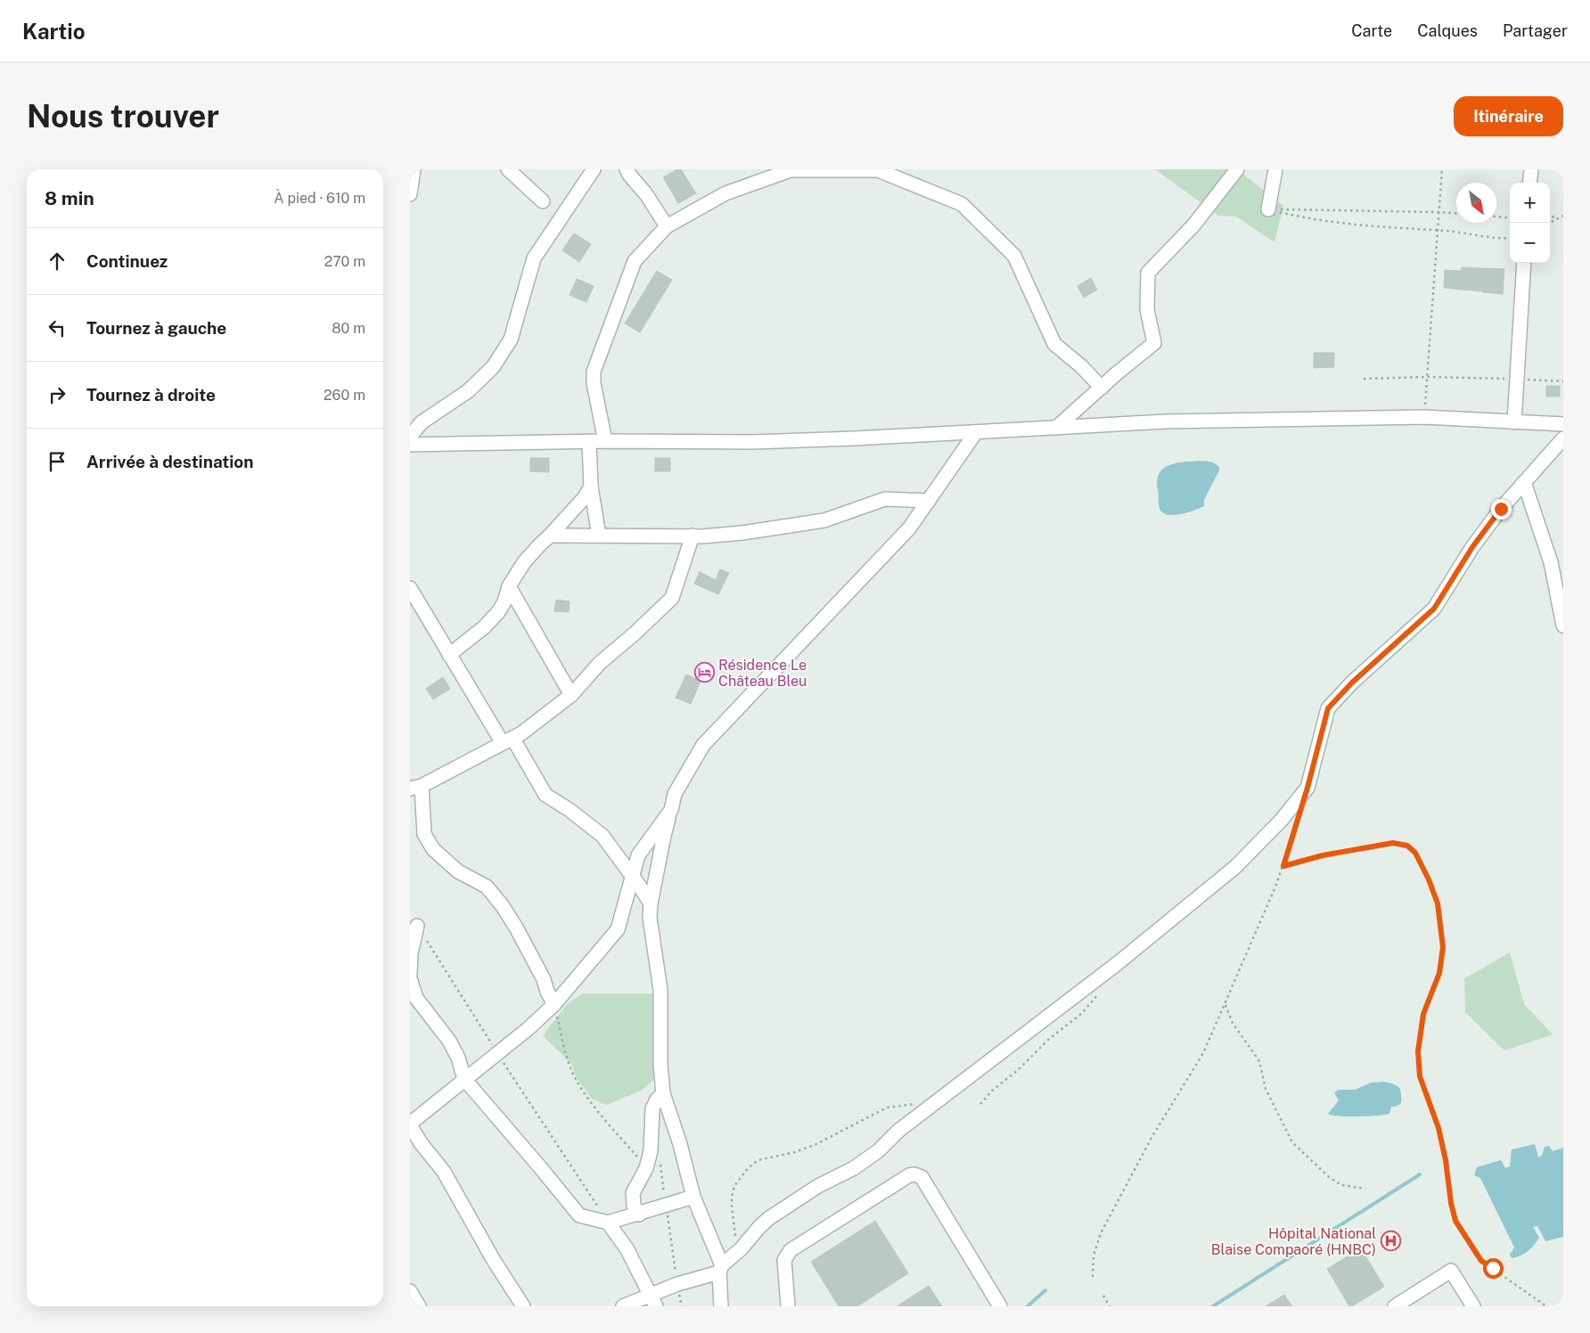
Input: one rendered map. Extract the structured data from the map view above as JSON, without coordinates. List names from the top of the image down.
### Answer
{
  "places": {
    "hotel": ["Résidence Le Château Bleu"],
    "hospital": ["Hôpital National Blaise Compaoré (HNBC)"]
  },
  "north": "bottom right",
  "page": {
    "header": "Kartio",
    "nav": ["Carte", "Calques", "Partager"],
    "buttons": "Itinéraire",
    "title": "Nous trouver",
    "heading": ["8 min", "À pied · 610 m"],
    "map_buttons": ["+", "−"],
    "list": [
      ["Continuez", "270 m"],
      ["Tournez à gauche", "80 m"],
      ["Tournez à droite", "260 m"],
      "Arrivée à destination"
    ]
  }
}
